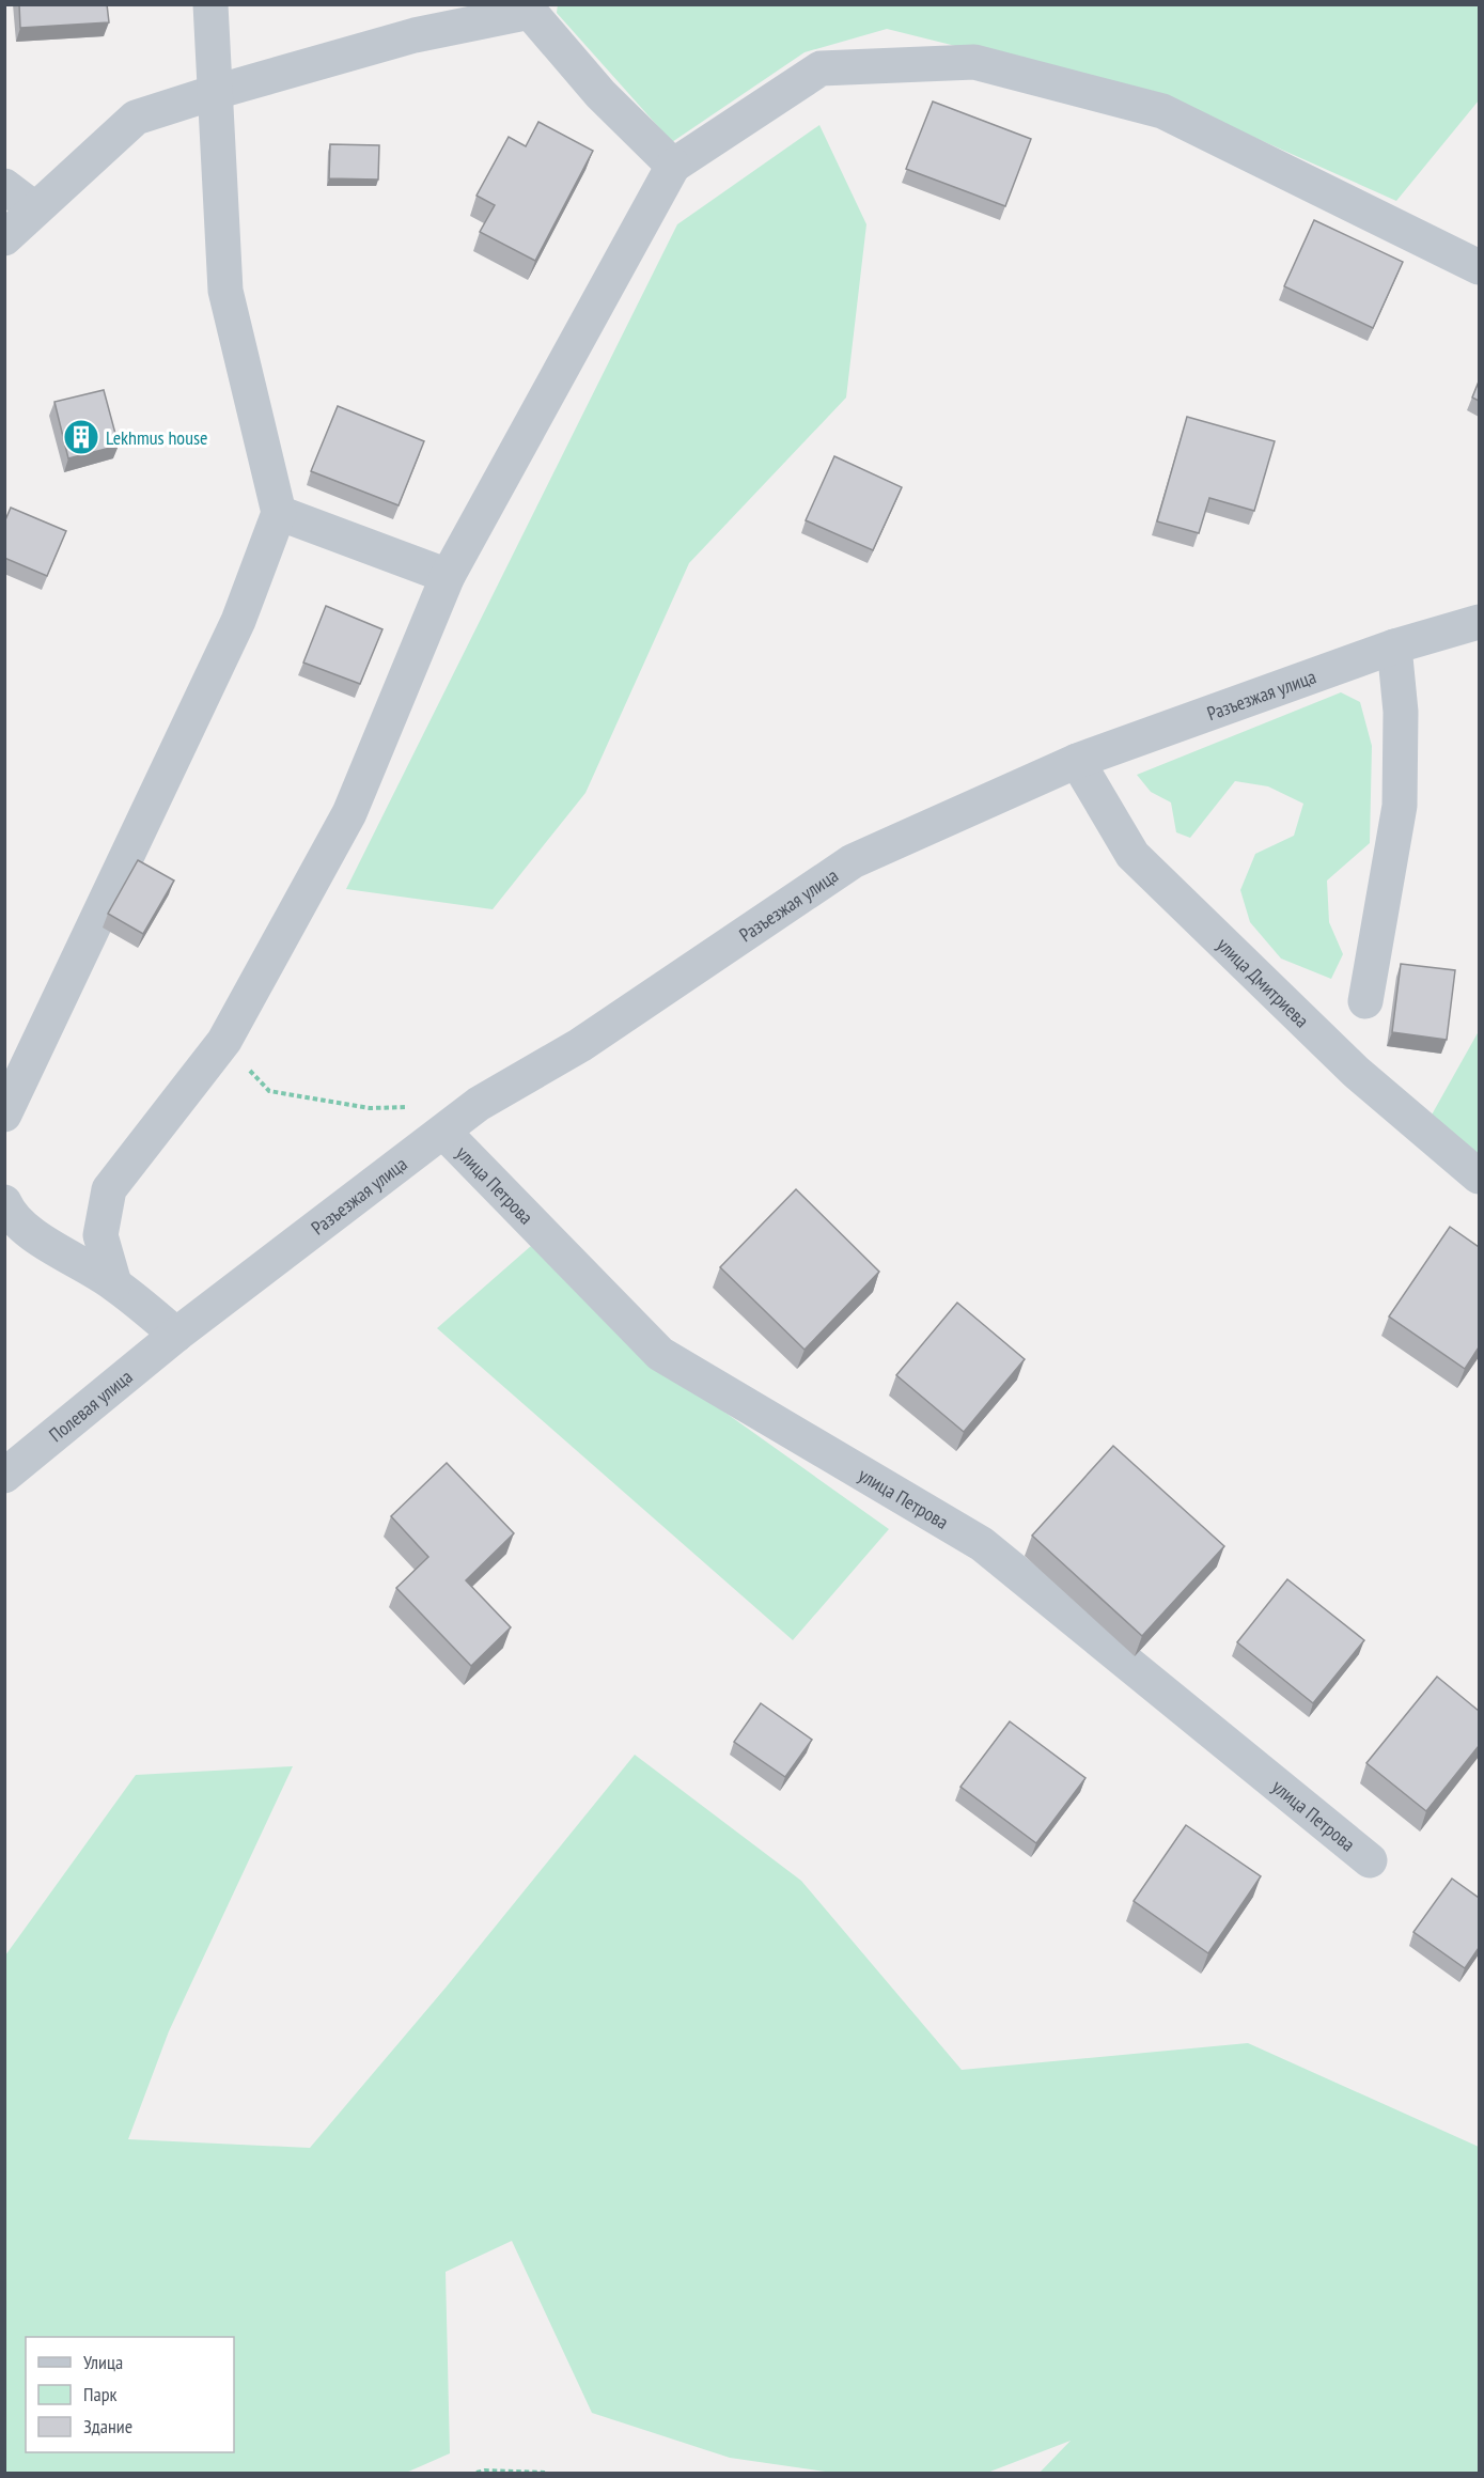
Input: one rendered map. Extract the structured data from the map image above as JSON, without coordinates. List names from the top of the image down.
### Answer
{
  "streets": {
    "street": [
      "Разъезжая улица",
      "улица Дмитриева",
      "улица Петрова",
      "Полевая улица"
    ]
  },
  "crossings": [
    ["Разъезжая улица", "улица Дмитриева"],
    ["Разъезжая улица", "улица Петрова"],
    ["Разъезжая улица", "Полевая улица"]
  ],
  "places": {
    "building": ["Lekhmus house"]
  },
  "legend": ["Улица", "Парк", "Здание"]
}
